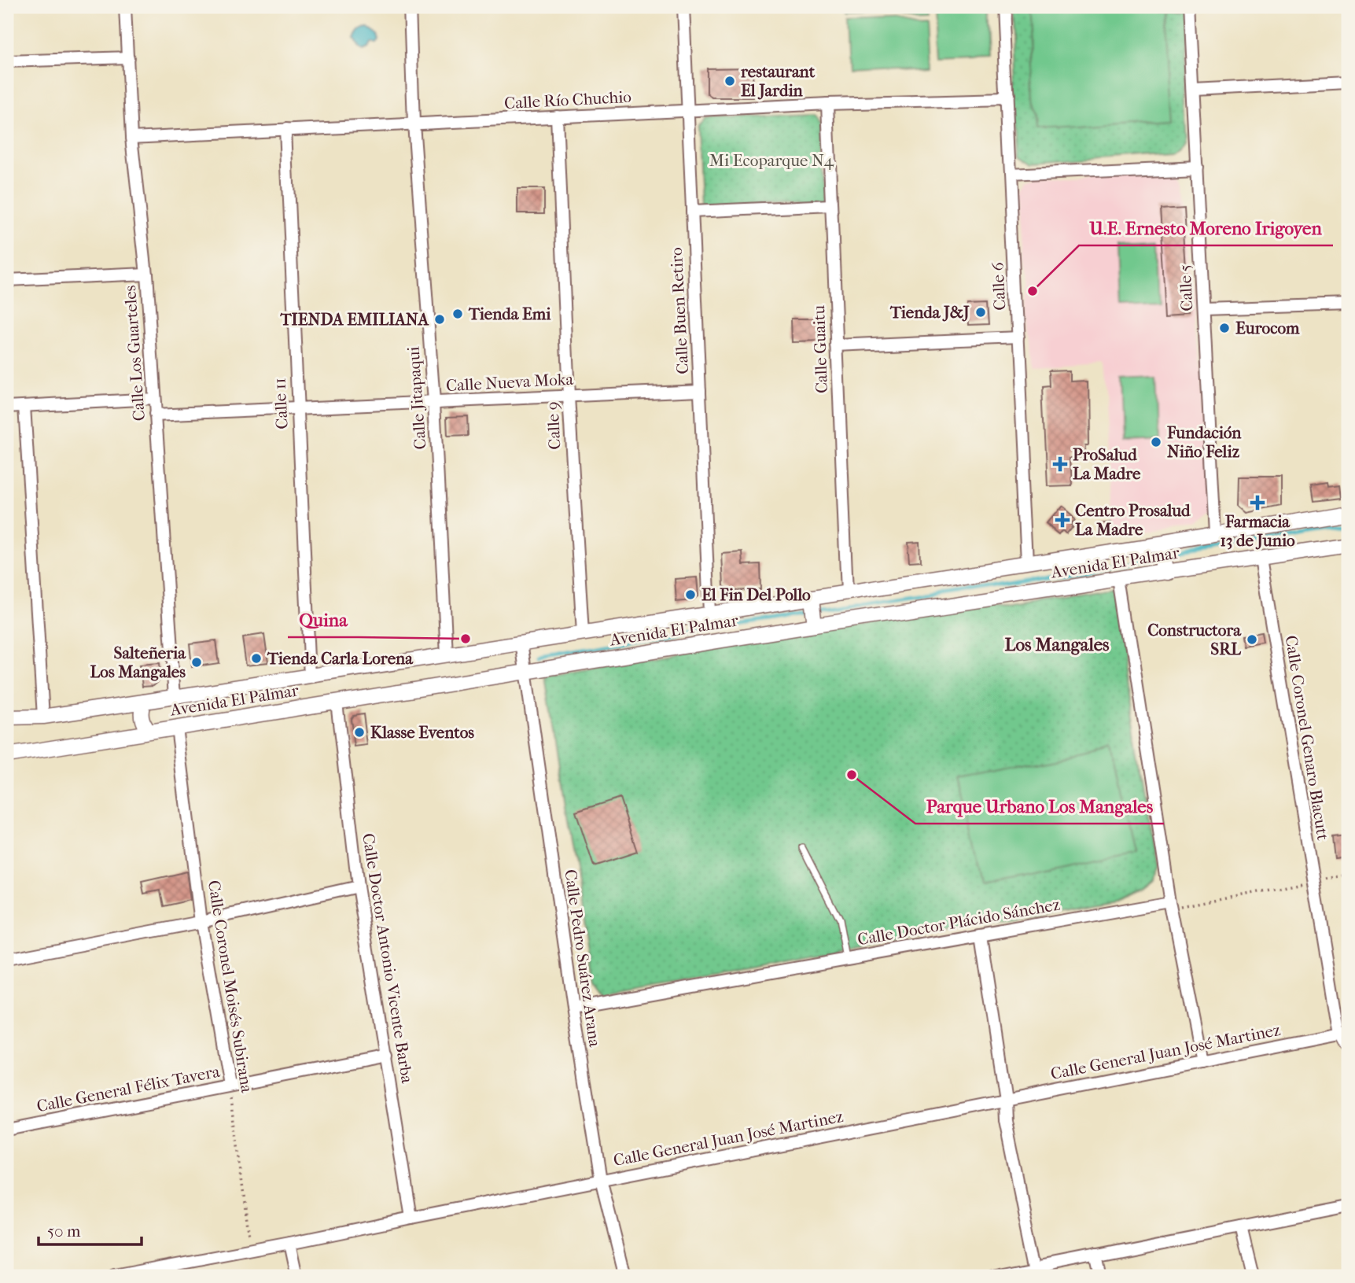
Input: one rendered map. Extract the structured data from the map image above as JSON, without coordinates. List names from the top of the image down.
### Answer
{
  "streets": {
    "street": [
      "Calle Río Chuchio",
      "Calle 6",
      "Calle 5",
      "Calle Buen Retiro",
      "Calle Guaitu",
      "Calle Los Guarteles",
      "Calle Nueva Moka",
      "Calle Jitapaqui",
      "Calle 11",
      "Calle 9",
      "Avenida El Palmar",
      "Calle Coronel Genaro Blacutt",
      "Calle Doctor Plácido Sánchez",
      "Calle Doctor Antonio Vicente Barba",
      "Calle Pedro Suárez Arana",
      "Calle Coronel Moisés Subirana",
      "Calle General Juan José Martinez",
      "Calle General Félix Tavera"
    ]
  },
  "crossings": [
    ["Calle Río Chuchio", "Calle 6"],
    ["Calle Río Chuchio", "Calle Buen Retiro"],
    ["Calle Río Chuchio", "Calle Guaitu"],
    ["Calle Río Chuchio", "Calle Los Guarteles"],
    ["Calle Río Chuchio", "Calle Jitapaqui"],
    ["Calle Río Chuchio", "Calle 11"],
    ["Calle Río Chuchio", "Calle 9"],
    ["Calle 6", "Avenida El Palmar"],
    ["Calle 5", "Avenida El Palmar"],
    ["Calle Buen Retiro", "Calle Nueva Moka"],
    ["Calle Buen Retiro", "Avenida El Palmar"],
    ["Calle Guaitu", "Avenida El Palmar"],
    ["Calle Los Guarteles", "Calle Nueva Moka"],
    ["Calle Los Guarteles", "Avenida El Palmar"],
    ["Calle Nueva Moka", "Calle Jitapaqui"],
    ["Calle Nueva Moka", "Calle 11"],
    ["Calle Nueva Moka", "Calle 9"],
    ["Calle Jitapaqui", "Avenida El Palmar"],
    ["Calle 11", "Avenida El Palmar"],
    ["Calle 9", "Avenida El Palmar"],
    ["Avenida El Palmar", "Calle Coronel Genaro Blacutt"],
    ["Avenida El Palmar", "Calle Doctor Antonio Vicente Barba"],
    ["Avenida El Palmar", "Calle Pedro Suárez Arana"],
    ["Avenida El Palmar", "Calle Coronel Moisés Subirana"],
    ["Calle Coronel Genaro Blacutt", "Calle General Juan José Martinez"],
    ["Calle Doctor Plácido Sánchez", "Calle Pedro Suárez Arana"],
    ["Calle Doctor Antonio Vicente Barba", "Calle General Juan José Martinez"],
    ["Calle Doctor Antonio Vicente Barba", "Calle General Félix Tavera"],
    ["Calle Pedro Suárez Arana", "Calle General Juan José Martinez"],
    ["Calle Coronel Moisés Subirana", "Calle General Juan José Martinez"],
    ["Calle Coronel Moisés Subirana", "Calle General Félix Tavera"]
  ],
  "districts": ["Los Mangales"],
  "parks": ["Mi Ecoparque N4"],
  "places": {
    "other": [
      "restaurant El Jardin",
      "U.E. Ernesto Moreno Irigoyen",
      "Tienda J&J",
      "Tienda Emi",
      "TIENDA EMILIANA",
      "Eurocom",
      "Fundación Niño Feliz",
      "El Fin Del Pollo",
      "Quina",
      "Constructora SRL",
      "Tienda Carla Lorena",
      "Salteñeria Los Mangales",
      "Klasse Eventos",
      "Parque Urbano Los Mangales"
    ],
    "health": ["ProSalud La Madre", "Farmacia 13 de Junio", "Centro Prosalud La Madre"]
  },
  "scale_bar": "50 m"
}
